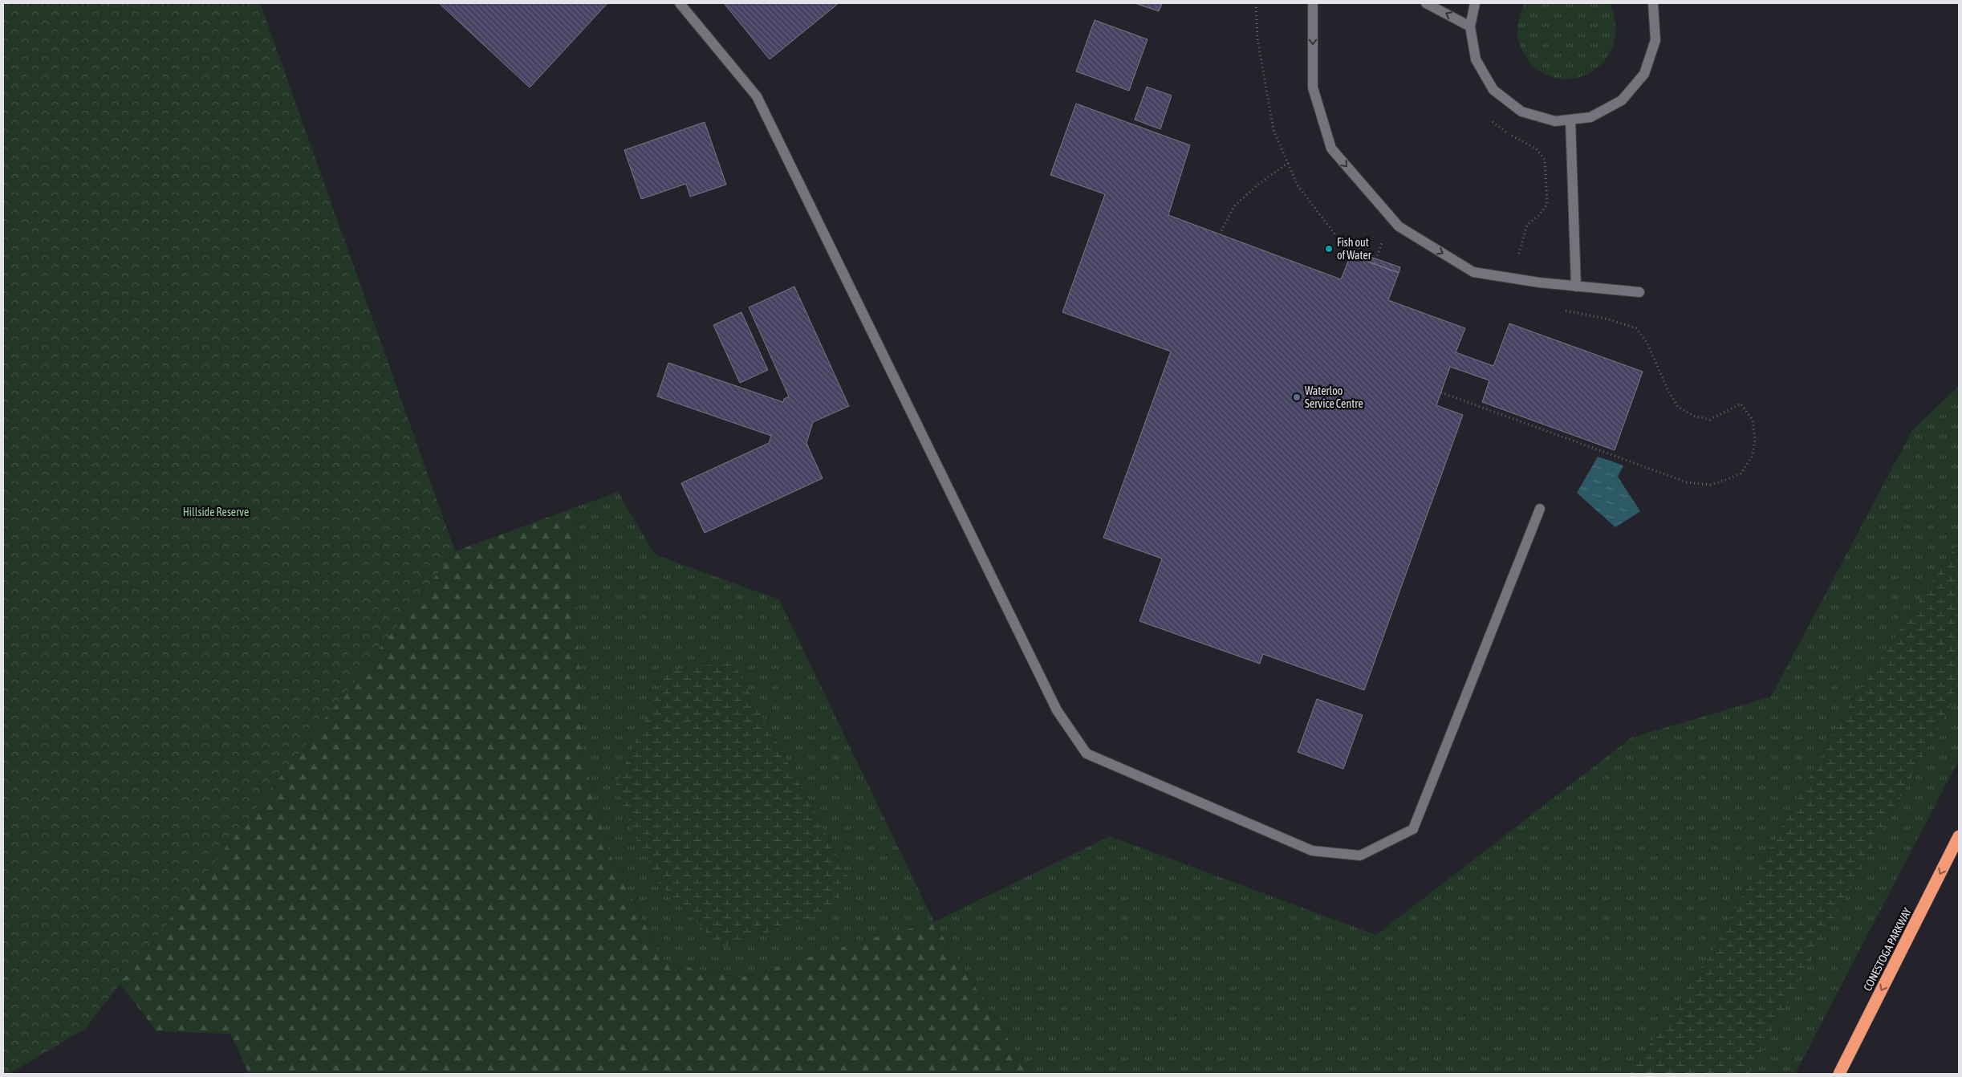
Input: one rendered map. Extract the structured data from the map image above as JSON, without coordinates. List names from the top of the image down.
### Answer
{
  "streets": {
    "highway": ["CONESTOGA PARKWAY"]
  },
  "one_way": ["CONESTOGA PARKWAY"],
  "parks": ["Hillside Reserve"],
  "places": ["Fish out of Water", "Waterloo Service Centre"]
}
